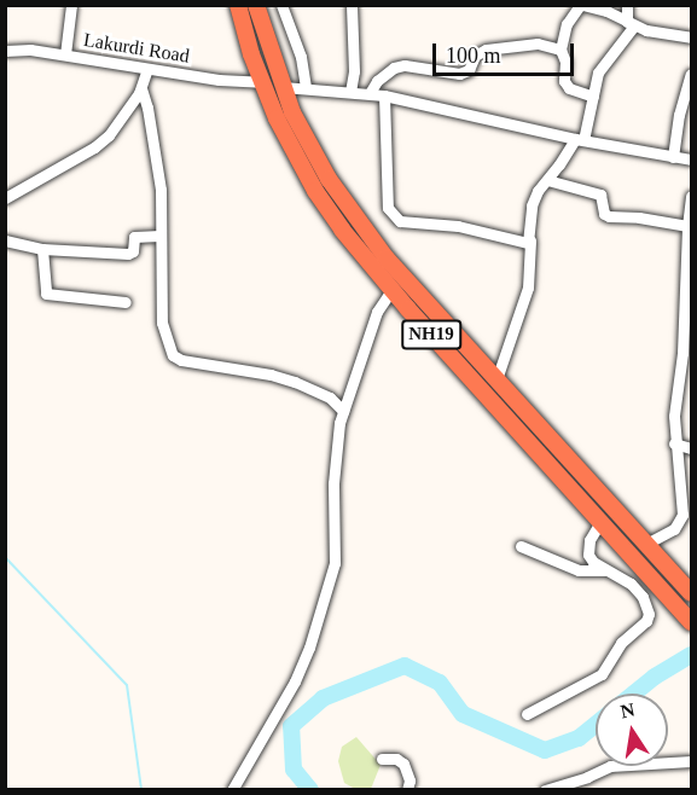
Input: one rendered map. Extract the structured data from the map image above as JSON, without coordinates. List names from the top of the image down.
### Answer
{
  "streets": {
    "highway": ["NH19"],
    "street": ["Lakurdi Road"]
  },
  "crossings": [
    ["Lakurdi Road", "NH19"]
  ],
  "scale_bar": "100 m",
  "north": "top"
}
